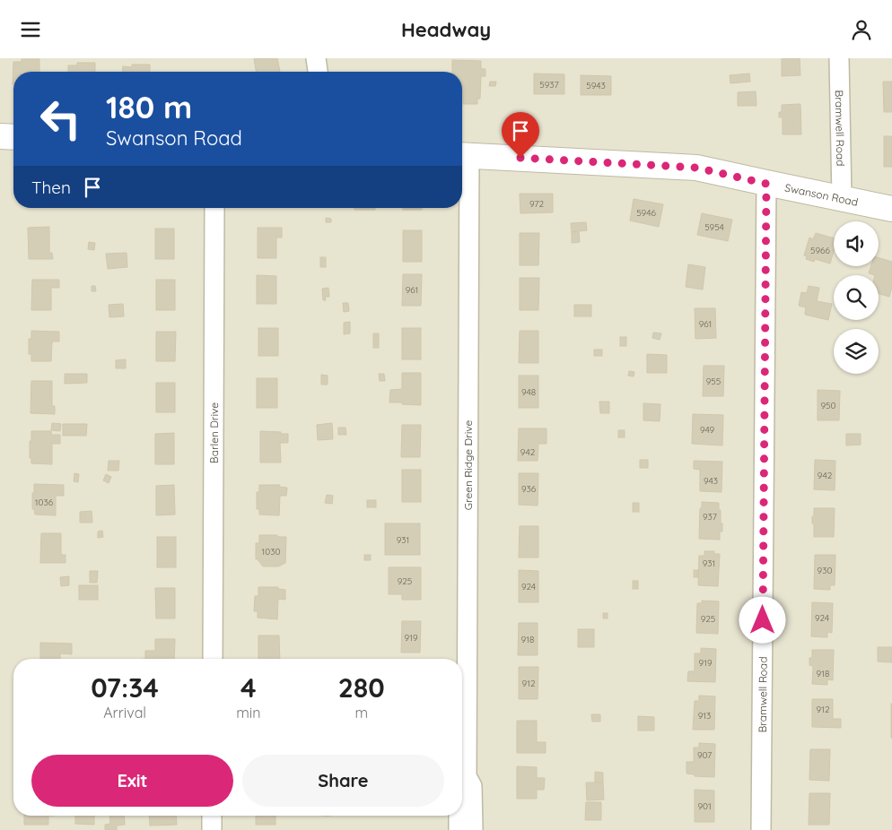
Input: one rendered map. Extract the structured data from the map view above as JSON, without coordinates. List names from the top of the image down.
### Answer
{
  "streets": {
    "street": [
      "Bramwell Road",
      "Swanson Road",
      "Barlen Drive",
      "Green Ridge Drive"
    ]
  },
  "crossings": [
    ["Bramwell Road", "Swanson Road"],
    ["Swanson Road", "Green Ridge Drive"]
  ],
  "house_numbers": [
    "5937",
    "5943",
    "972",
    "5946",
    "5954",
    "5966",
    "961",
    "961",
    "955",
    "948",
    "950",
    "949",
    "942",
    "942",
    "943",
    "936",
    "1036",
    "937",
    "931",
    "1030",
    "931",
    "930",
    "925",
    "924",
    "924",
    "925",
    "919",
    "918",
    "919",
    "918",
    "912",
    "912",
    "913",
    "907",
    "901"
  ],
  "page": {
    "header": "Headway",
    "turn": ["180 m", "Swanson Road"],
    "then": "Then",
    "eta": [
      "07:34",
      "Arrival",
      "4",
      "min",
      "280",
      "m"
    ],
    "buttons": ["Exit", "Share"]
  }
}
